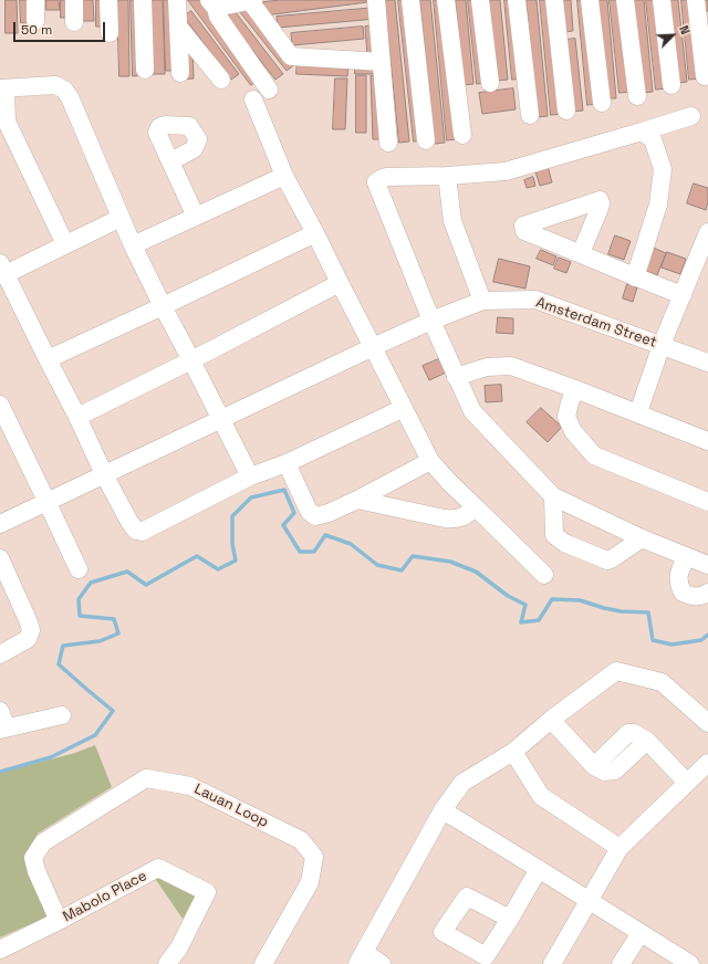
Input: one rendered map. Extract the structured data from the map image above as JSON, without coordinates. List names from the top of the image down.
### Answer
{
  "streets": {
    "street": ["Amsterdam Street", "Lauan Loop", "Mabolo Place"]
  },
  "crossings": [
    ["Lauan Loop", "Mabolo Place"]
  ],
  "scale_bar": "50 m",
  "north": "top right"
}
